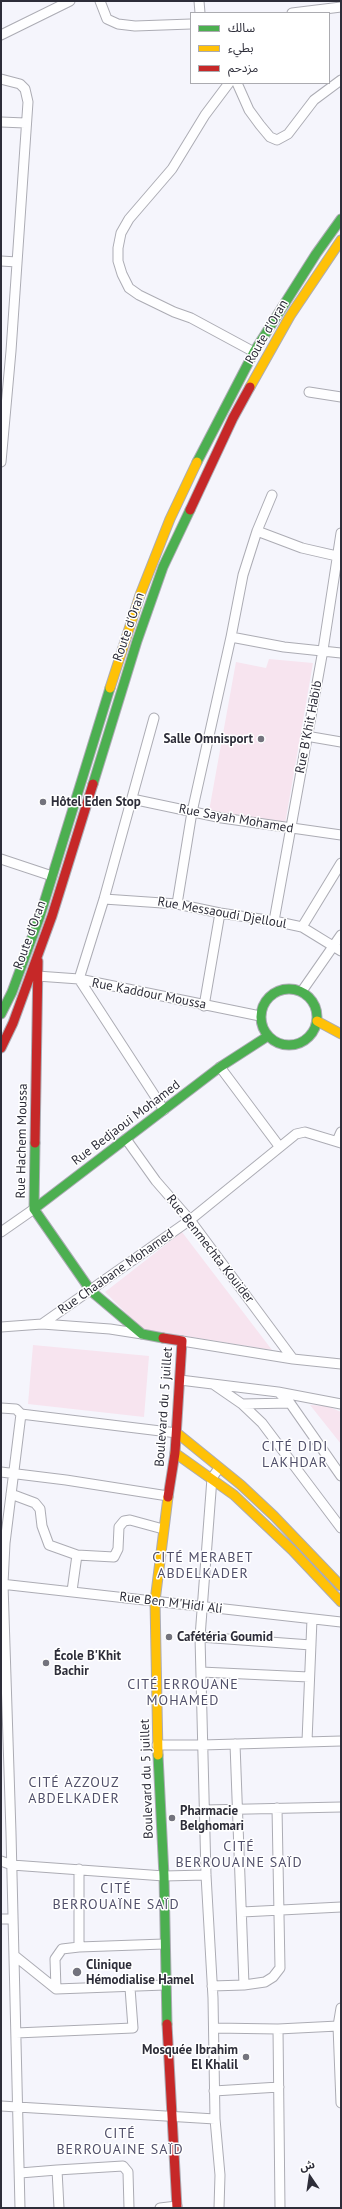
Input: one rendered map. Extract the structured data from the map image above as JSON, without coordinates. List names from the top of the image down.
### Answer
{
  "streets": {
    "street": [
      "Route d'Oran",
      "Rue B'Khit Habib",
      "Rue Sayah Mohamed",
      "Rue Messaoudi Djelloul",
      "Rue Kaddour Moussa",
      "Rue Bedjaoui Mohamed",
      "Rue Hachem Moussa",
      "Rue Benmechta Kouider",
      "Rue Chaabane Mohamed",
      "Boulevard du 5 juillet",
      "Rue Ben M'Hidi Ali"
    ]
  },
  "crossings": [
    ["Route d'Oran", "Rue Hachem Moussa"],
    ["Rue B'Khit Habib", "Rue Sayah Mohamed"],
    ["Rue B'Khit Habib", "Rue Messaoudi Djelloul"],
    ["Rue Kaddour Moussa", "Rue Bedjaoui Mohamed"],
    ["Rue Kaddour Moussa", "Rue Hachem Moussa"],
    ["Rue Bedjaoui Mohamed", "Rue Hachem Moussa"],
    ["Rue Bedjaoui Mohamed", "Rue Benmechta Kouider"],
    ["Rue Hachem Moussa", "Rue Chaabane Mohamed"],
    ["Rue Hachem Moussa", "Boulevard du 5 juillet"],
    ["Rue Benmechta Kouider", "Rue Chaabane Mohamed"],
    ["Rue Chaabane Mohamed", "Boulevard du 5 juillet"],
    ["Boulevard du 5 juillet", "Rue Ben M'Hidi Ali"]
  ],
  "districts": [
    "CITÉ DIDI LAKHDAR",
    "CITÉ MERABET ABDELKADER",
    "CITÉ ERROUANE MOHAMED",
    "CITÉ AZZOUZ ABDELKADER",
    "CITÉ BERROUAINE SAÏD",
    "CITÉ BERROUAÏNE SAÏD",
    "CITÉ BERROUAINE SAÏD"
  ],
  "places": [
    "Salle Omnisport",
    "Hôtel Eden Stop",
    "Cafétéria Goumid",
    "École B'Khit Bachir",
    "Pharmacie Belghomari",
    "Clinique Hémodialise Hamel",
    "Mosquée Ibrahim El Khalil"
  ],
  "legend": ["سالك", "بطيء", "مزدحم"],
  "north": "top"
}
